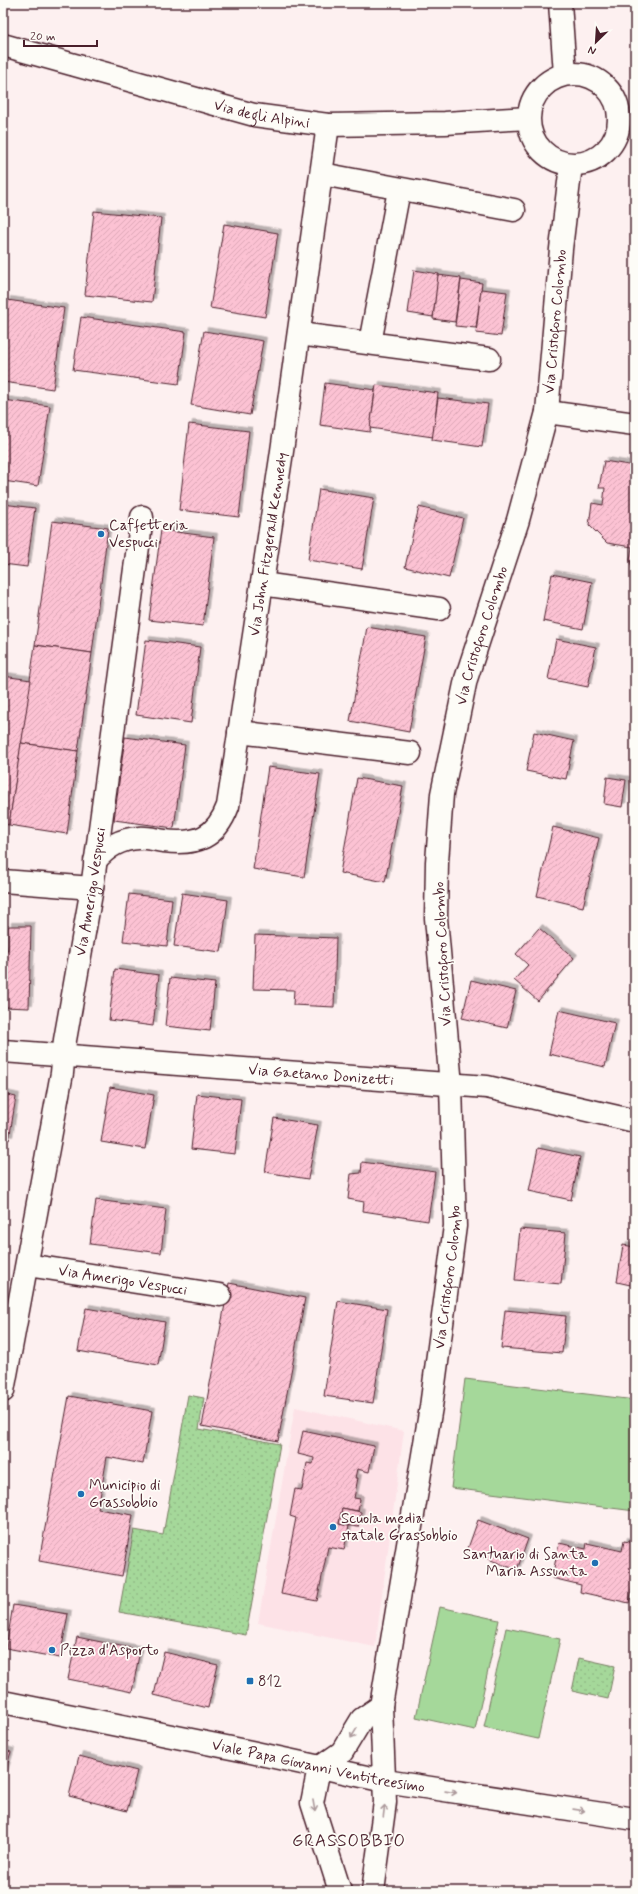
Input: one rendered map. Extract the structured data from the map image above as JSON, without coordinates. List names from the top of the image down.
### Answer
{
  "streets": {
    "street": [
      "Via degli Alpini",
      "Via Cristoforo Colombo",
      "Via John Fitzgerald Kennedy",
      "Via Amerigo Vespucci",
      "Via Gaetano Donizetti",
      "Viale Papa Giovanni Ventitreesimo"
    ]
  },
  "crossings": [
    ["Via degli Alpini", "Via Cristoforo Colombo"],
    ["Via degli Alpini", "Via John Fitzgerald Kennedy"],
    ["Via Cristoforo Colombo", "Via Gaetano Donizetti"],
    ["Via Cristoforo Colombo", "Viale Papa Giovanni Ventitreesimo"],
    ["Via John Fitzgerald Kennedy", "Via Amerigo Vespucci"],
    ["Via Amerigo Vespucci", "Via Gaetano Donizetti"]
  ],
  "one_way": ["Viale Papa Giovanni Ventitreesimo"],
  "districts": ["GRASSOBBIO"],
  "places": {
    "other": [
      "Caffetteria Vespucci",
      "Municipio di Grassobbio",
      "Scuola media statale Grassobbio",
      "Santuario di Santa Maria Assunta",
      "Pizza d'Asporto"
    ],
    "transit": ["812"]
  },
  "scale_bar": "20 m",
  "north": "bottom left"
}
